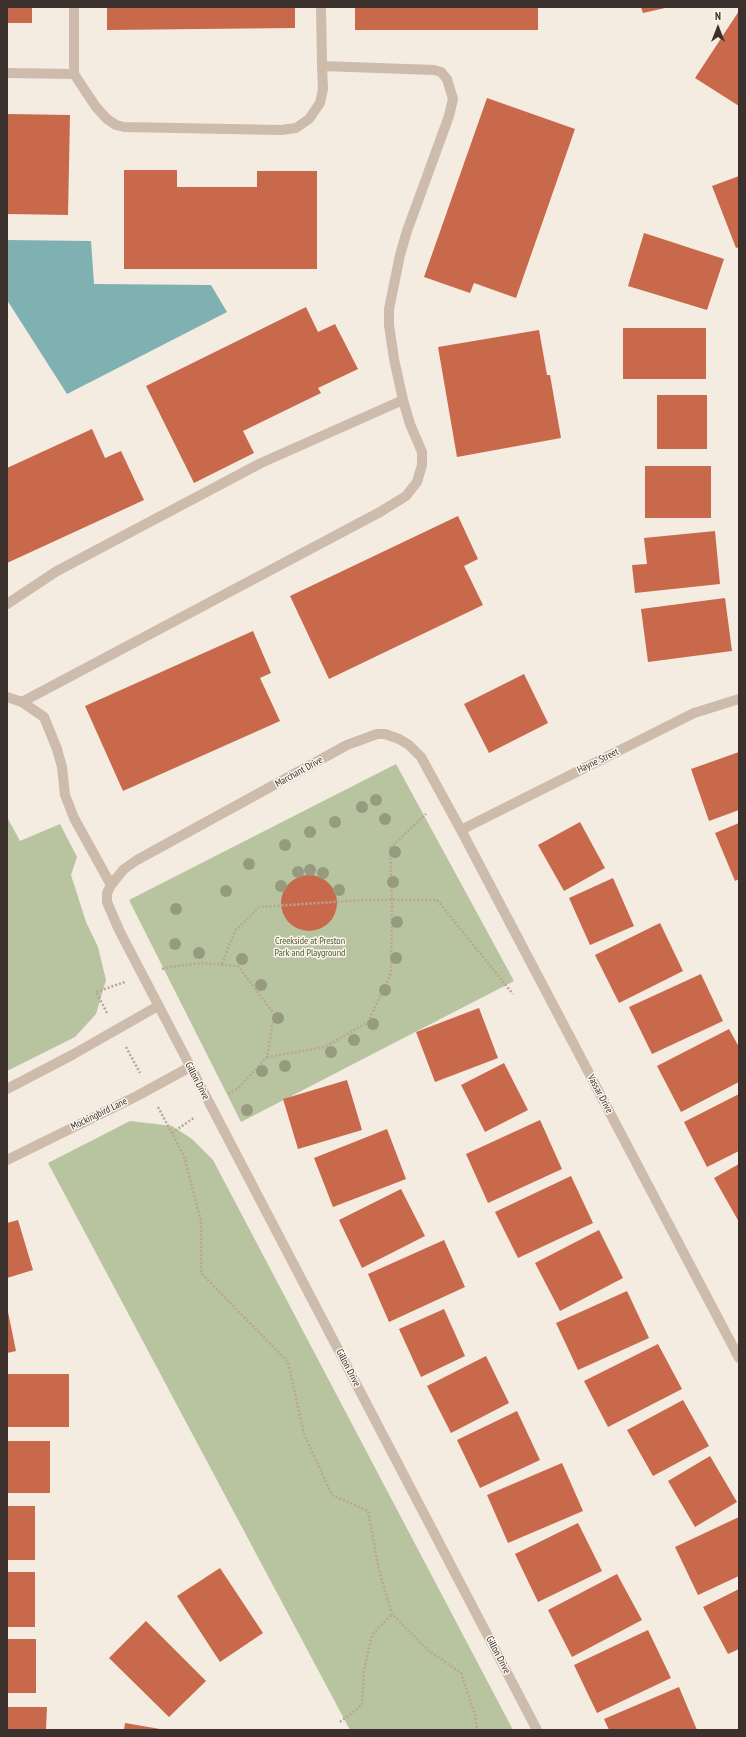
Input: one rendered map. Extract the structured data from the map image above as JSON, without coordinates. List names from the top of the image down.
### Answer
{
  "streets": {
    "street": [
      "Hayne Street",
      "Marchant Drive",
      "Gillon Drive",
      "Vassar Drive",
      "Mockingbird Lane"
    ]
  },
  "crossings": [
    ["Hayne Street", "Marchant Drive"],
    ["Hayne Street", "Vassar Drive"],
    ["Marchant Drive", "Vassar Drive"],
    ["Gillon Drive", "Mockingbird Lane"]
  ],
  "parks": ["Creekside at Preston Park and Playground"],
  "north": "top"
}
